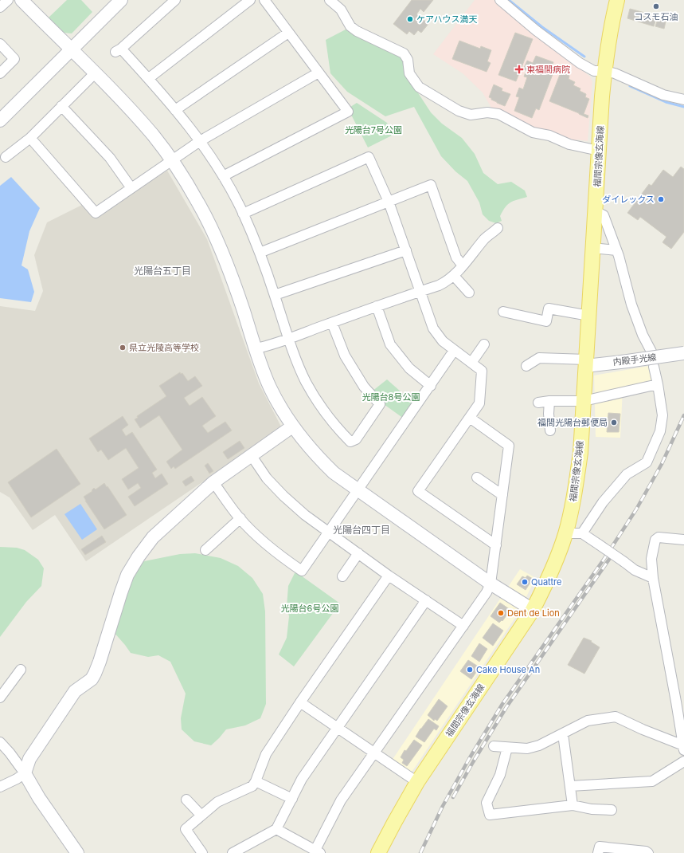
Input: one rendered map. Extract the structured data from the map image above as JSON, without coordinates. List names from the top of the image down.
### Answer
{
  "streets": {
    "main road": ["福間宗像玄海線"],
    "street": ["内殿手光線"]
  },
  "crossings": [
    ["福間宗像玄海線", "内殿手光線"]
  ],
  "districts": ["光陽台五丁目", "光陽台四丁目"],
  "parks": ["光陽台7号公園", "光陽台8号公園", "光陽台6号公園"],
  "places": {
    "other": [
      "コスモ石油",
      "ケアハウス満天",
      "ダイレックス",
      "県立光陵高等学校",
      "福間光陽台郵便局",
      "Quattre",
      "Dent de Lion",
      "Cake House An"
    ],
    "health": ["東福間病院"]
  }
}
